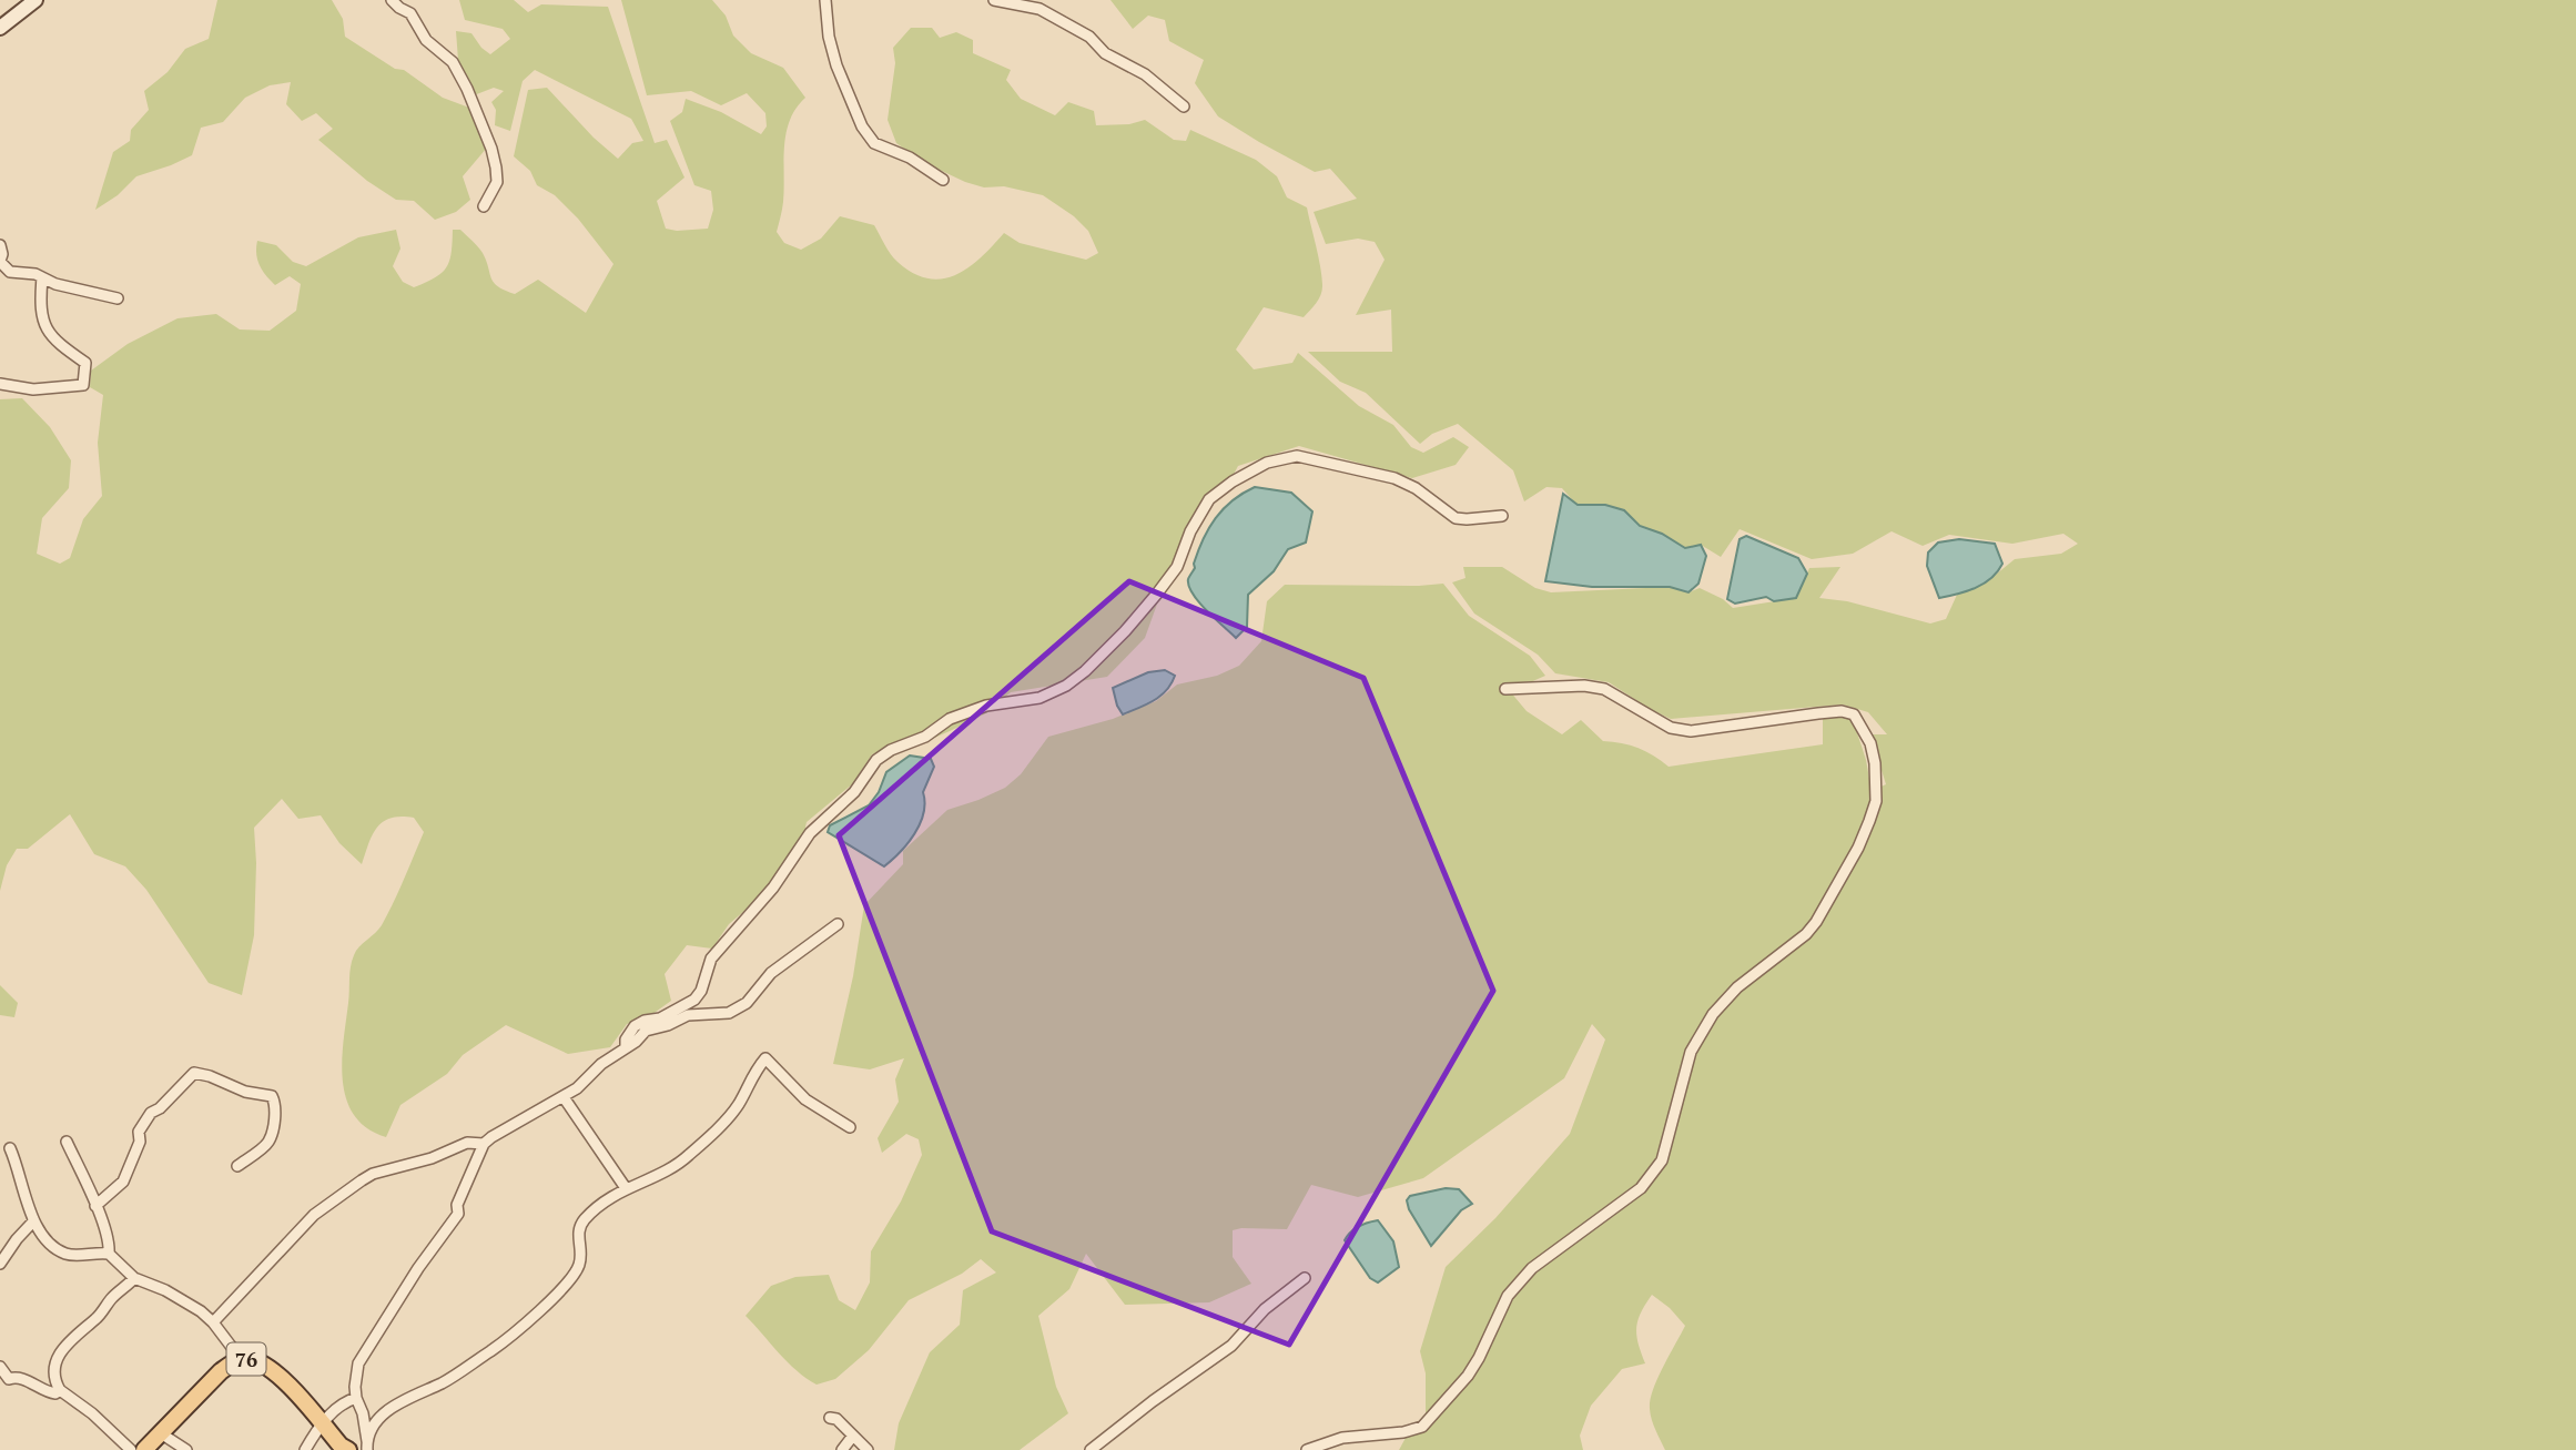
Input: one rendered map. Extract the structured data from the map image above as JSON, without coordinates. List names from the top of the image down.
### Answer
{
  "streets": {
    "main road": ["76"]
  }
}
